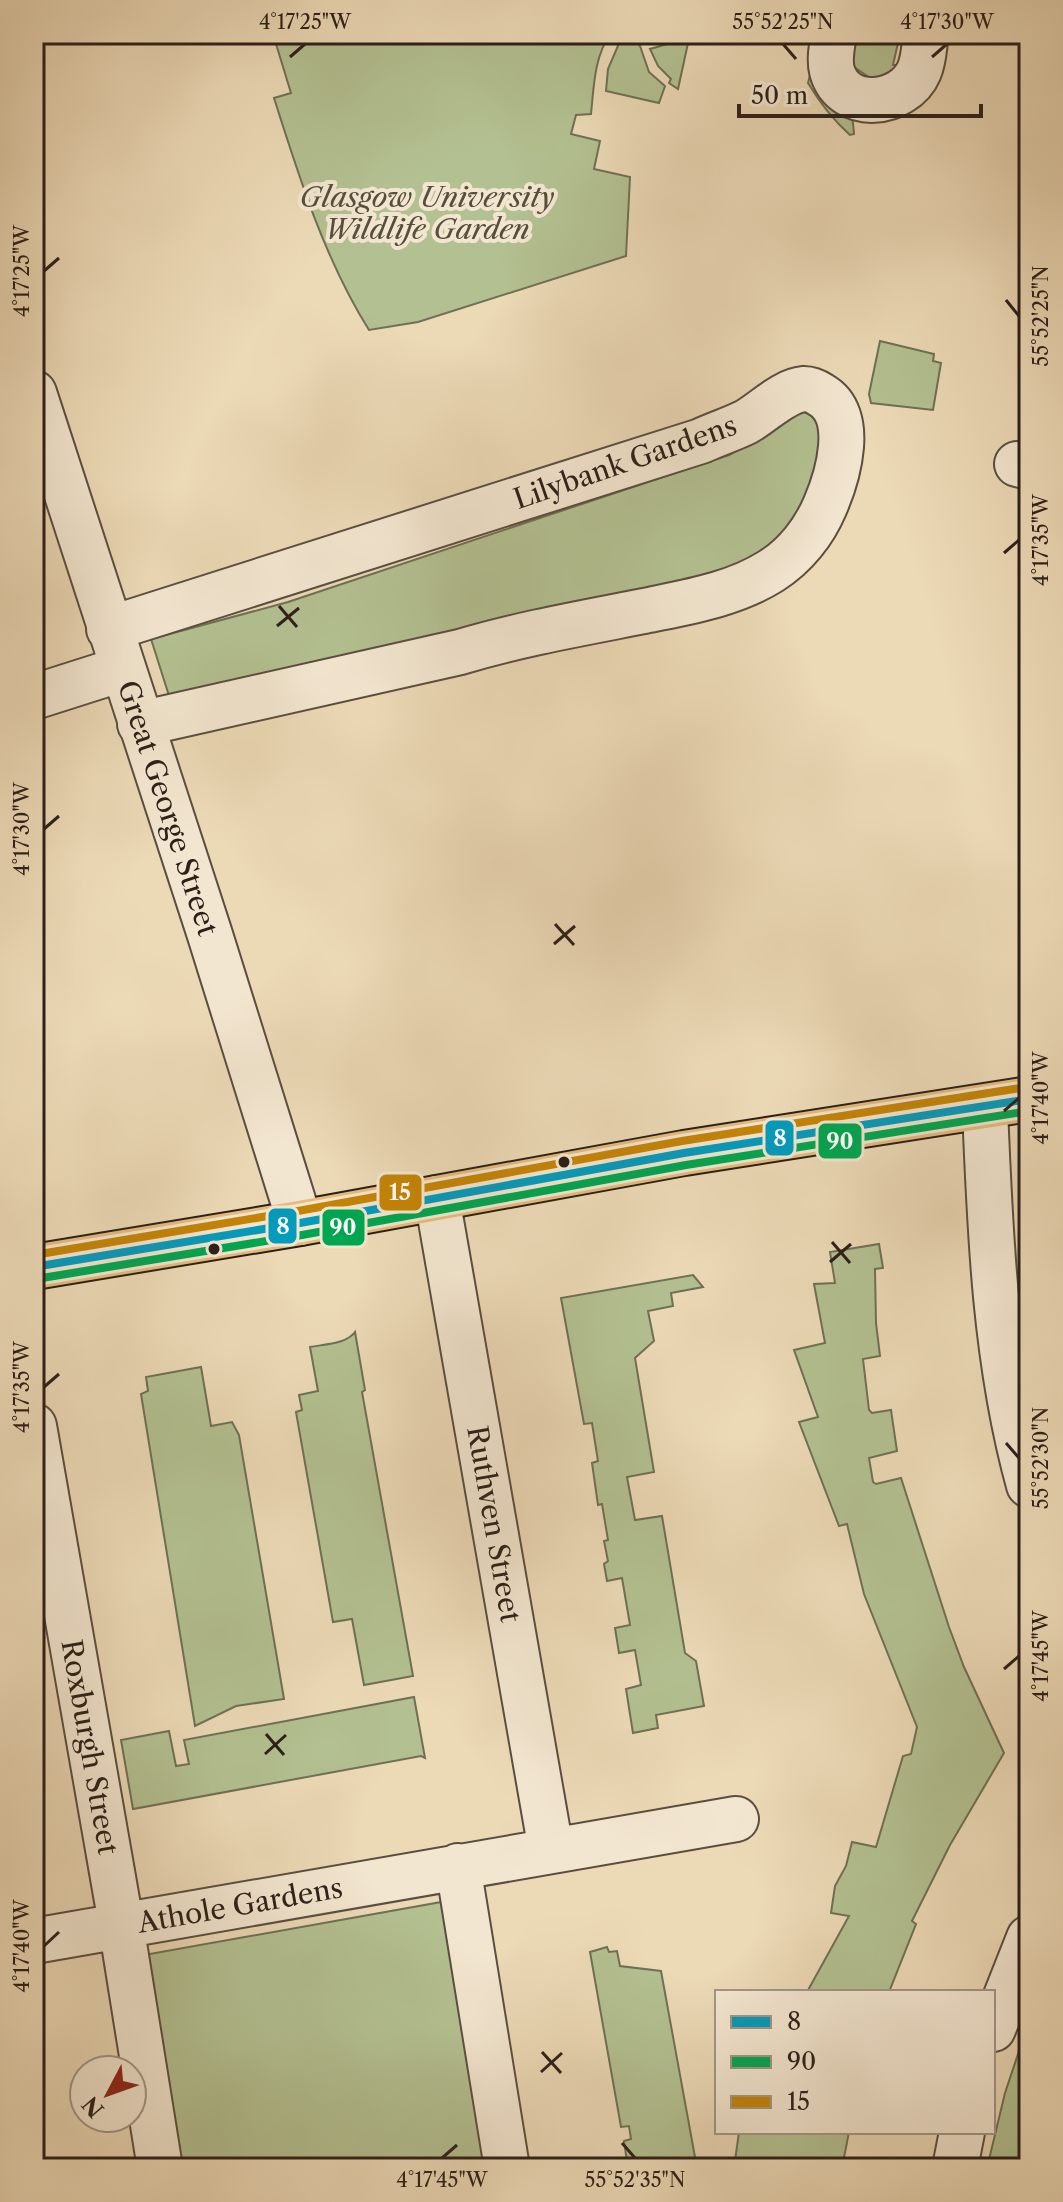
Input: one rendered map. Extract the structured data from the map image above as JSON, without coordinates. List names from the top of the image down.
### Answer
{
  "streets": {
    "street": [
      "Lilybank Gardens",
      "Great George Street",
      "Ruthven Street",
      "Roxburgh Street",
      "Athole Gardens"
    ]
  },
  "crossings": [
    ["Lilybank Gardens", "Great George Street"],
    ["Ruthven Street", "Athole Gardens"],
    ["Roxburgh Street", "Athole Gardens"]
  ],
  "parks": ["Glasgow University Wildlife Garden"],
  "lines": ["transit line 15", "transit line 8", "transit line 90"],
  "legend": ["8", "90", "15"],
  "scale_bar": "50 m",
  "north": "bottom left",
  "coordinates": [
    "4°17'25\"W",
    "55°52'25\"N",
    "4°17'30\"W",
    "4°17'35\"W",
    "4°17'40\"W",
    "55°52'30\"N",
    "4°17'45\"W",
    "55°52'35\"N"
  ]
}
